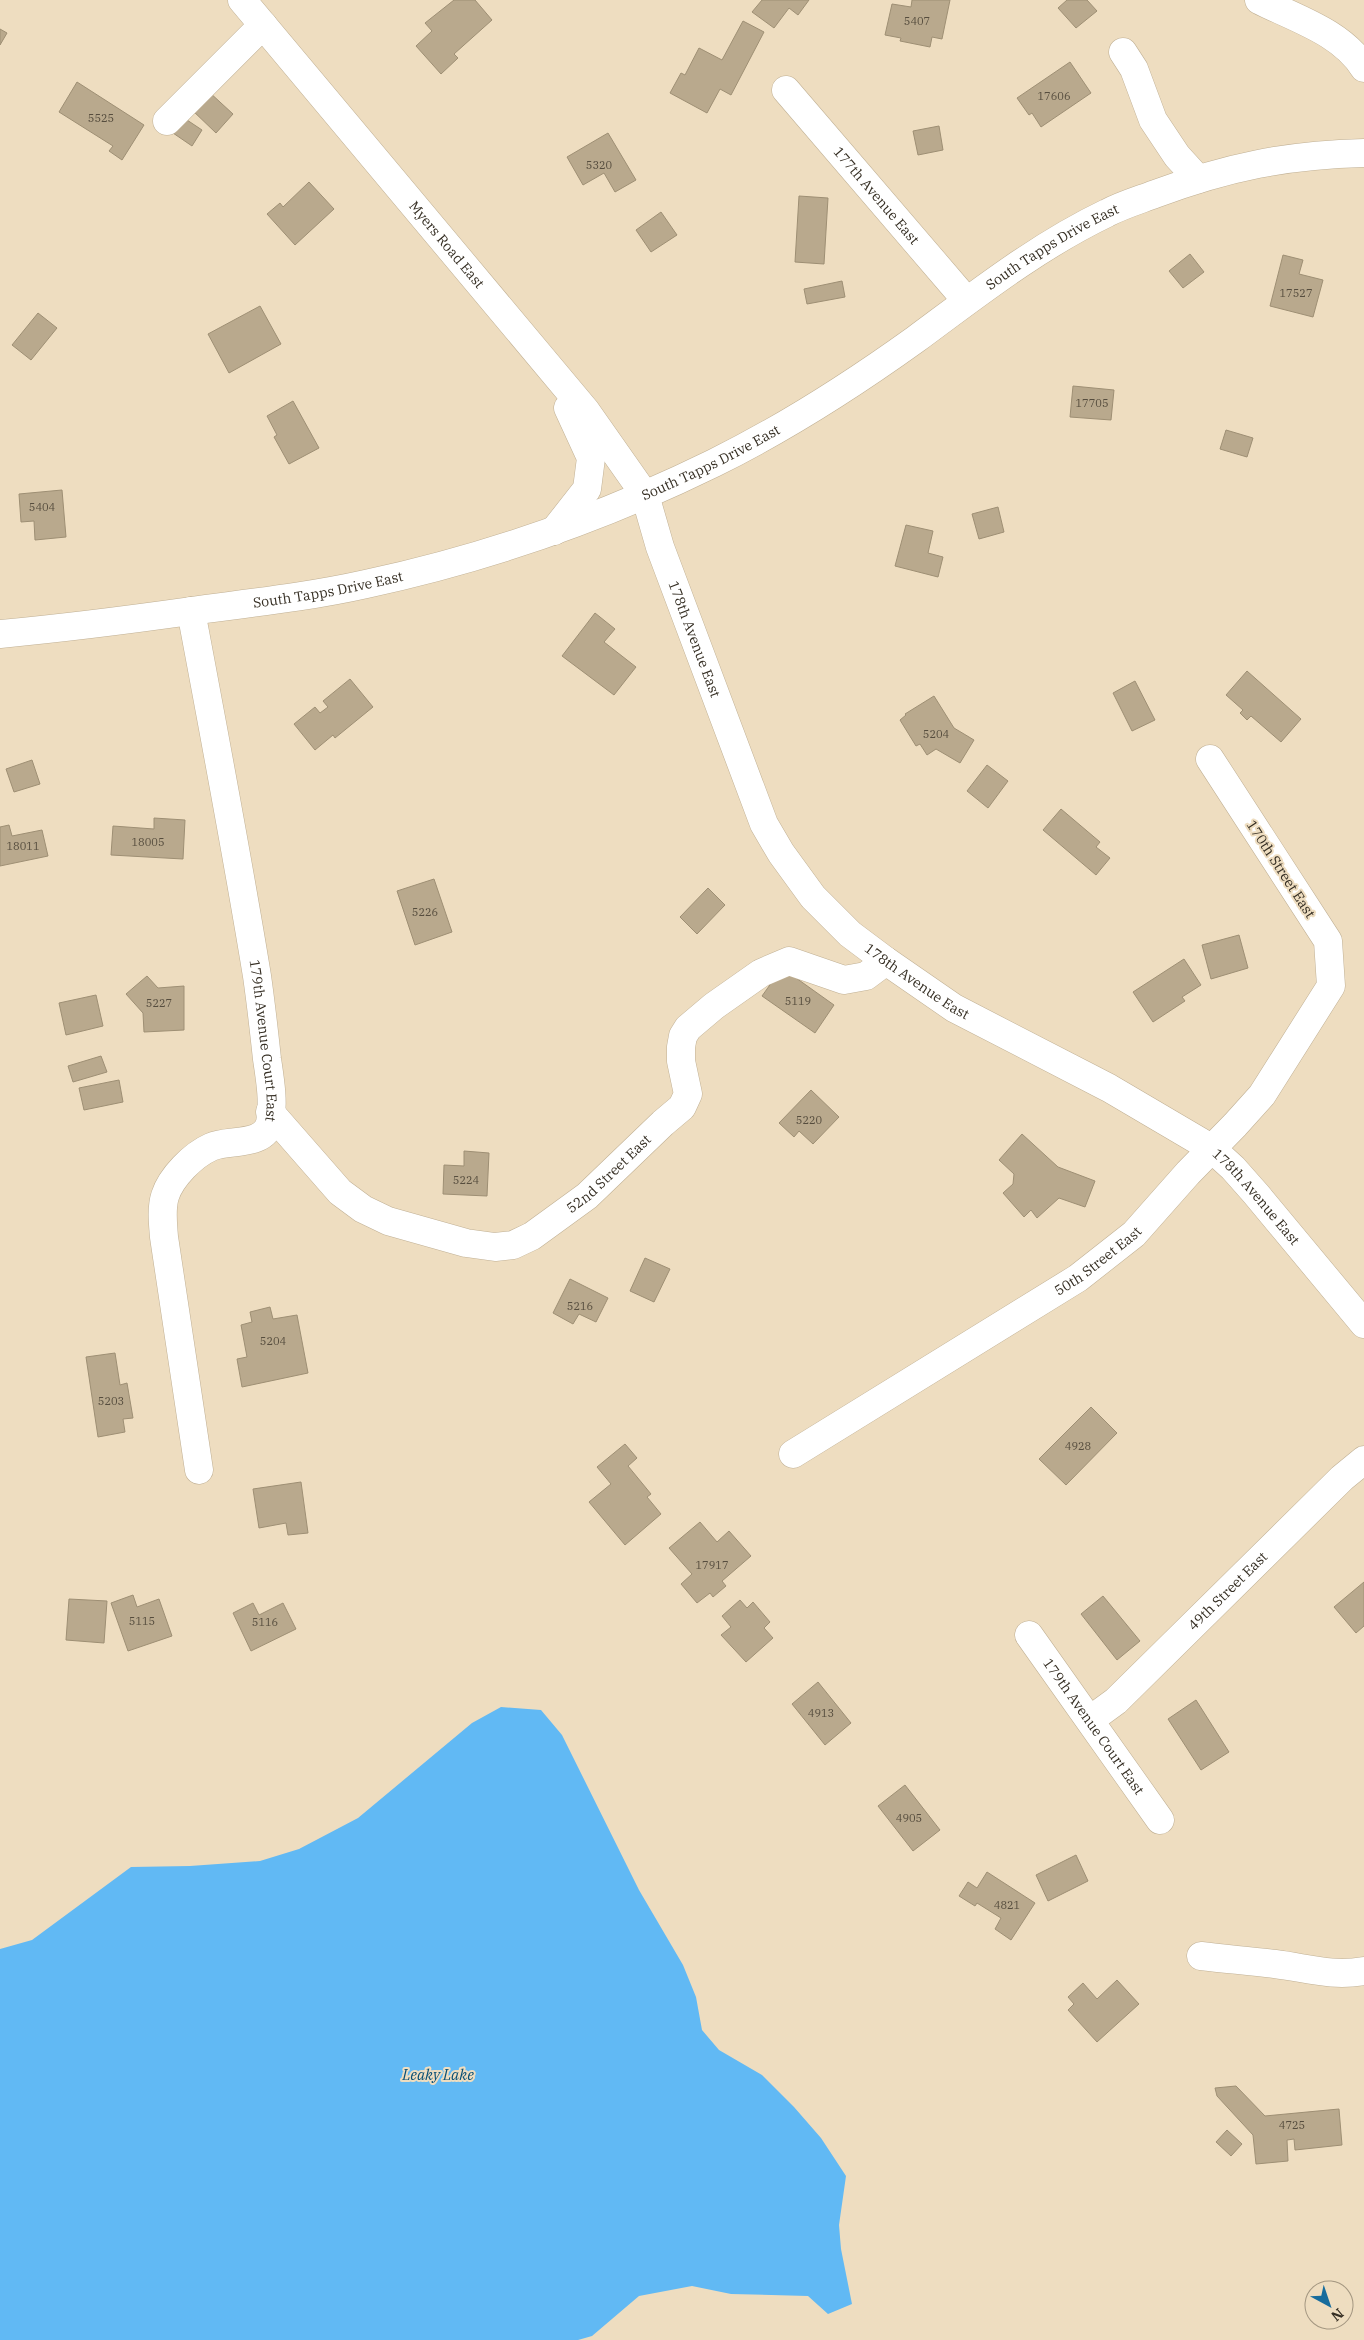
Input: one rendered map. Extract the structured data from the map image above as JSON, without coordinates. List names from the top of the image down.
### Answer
{
  "streets": {
    "street": [
      "177th Avenue East",
      "Myers Road East",
      "South Tapps Drive East",
      "178th Avenue East",
      "170th Street East",
      "179th Avenue Court East",
      "52nd Street East",
      "50th Street East",
      "49th Street East"
    ]
  },
  "crossings": [
    ["177th Avenue East", "South Tapps Drive East"],
    ["Myers Road East", "South Tapps Drive East"],
    ["Myers Road East", "178th Avenue East"],
    ["South Tapps Drive East", "178th Avenue East"],
    ["South Tapps Drive East", "179th Avenue Court East"],
    ["178th Avenue East", "52nd Street East"],
    ["178th Avenue East", "50th Street East"],
    ["170th Street East", "50th Street East"],
    ["179th Avenue Court East", "52nd Street East"],
    ["179th Avenue Court East", "49th Street East"]
  ],
  "water": ["Leaky Lake"],
  "house_numbers": [
    "5407",
    "17606",
    "5525",
    "5320",
    "17527",
    "17705",
    "5404",
    "5204",
    "18005",
    "18011",
    "5226",
    "5119",
    "5227",
    "5220",
    "5224",
    "5216",
    "5204",
    "5203",
    "4928",
    "17917",
    "5115",
    "5116",
    "4913",
    "4905",
    "4821",
    "4725"
  ],
  "north": "bottom right"
}
